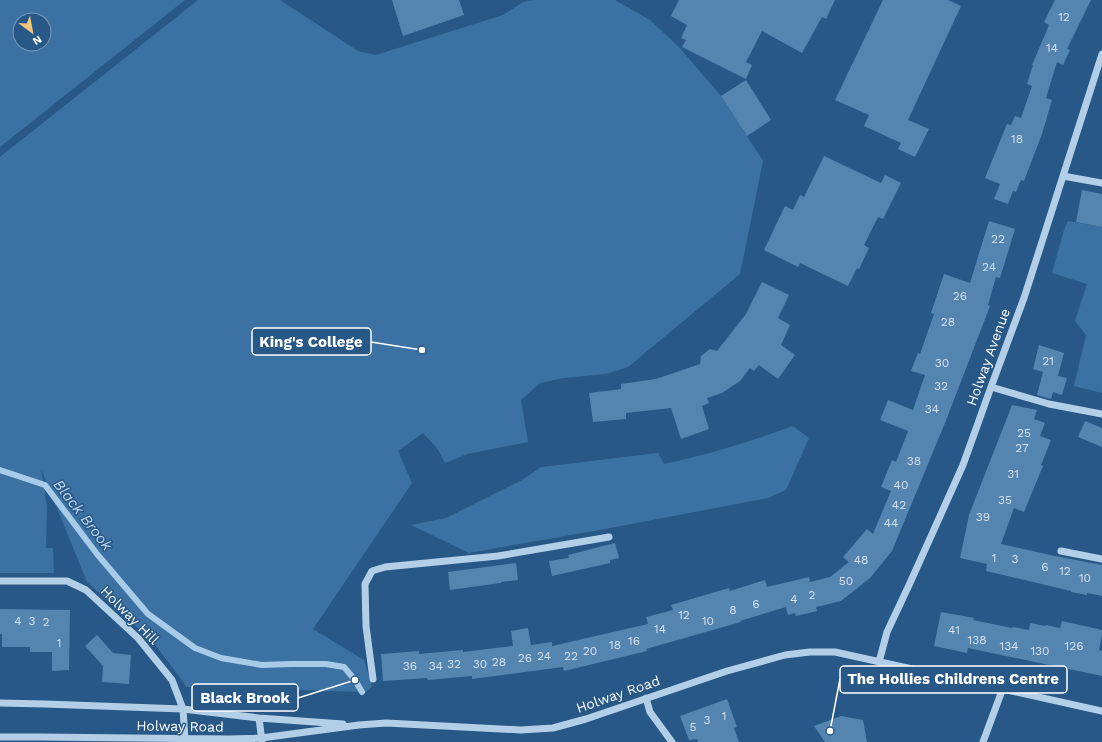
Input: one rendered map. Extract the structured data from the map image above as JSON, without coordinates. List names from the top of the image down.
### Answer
{
  "streets": {
    "street": ["Holway Avenue", "Holway Hill", "Holway Road"]
  },
  "crossings": [
    ["Holway Avenue", "Holway Road"],
    ["Holway Hill", "Holway Road"]
  ],
  "water": ["Black Brook"],
  "places": ["King's College", "Black Brook", "The Hollies Childrens Centre"],
  "house_numbers": [
    "12",
    "14",
    "18",
    "22",
    "24",
    "26",
    "28",
    "21",
    "30",
    "32",
    "34",
    "25",
    "27",
    "38",
    "31",
    "40",
    "35",
    "42",
    "39",
    "44",
    "1",
    "3",
    "48",
    "6",
    "12",
    "10",
    "50",
    "2",
    "4",
    "6",
    "8",
    "12",
    "4",
    "3",
    "10",
    "2",
    "14",
    "41",
    "138",
    "16",
    "1",
    "18",
    "134",
    "126",
    "20",
    "130",
    "24",
    "22",
    "26",
    "28",
    "32",
    "30",
    "36",
    "34",
    "1",
    "3",
    "5"
  ],
  "north": "bottom right"
}
